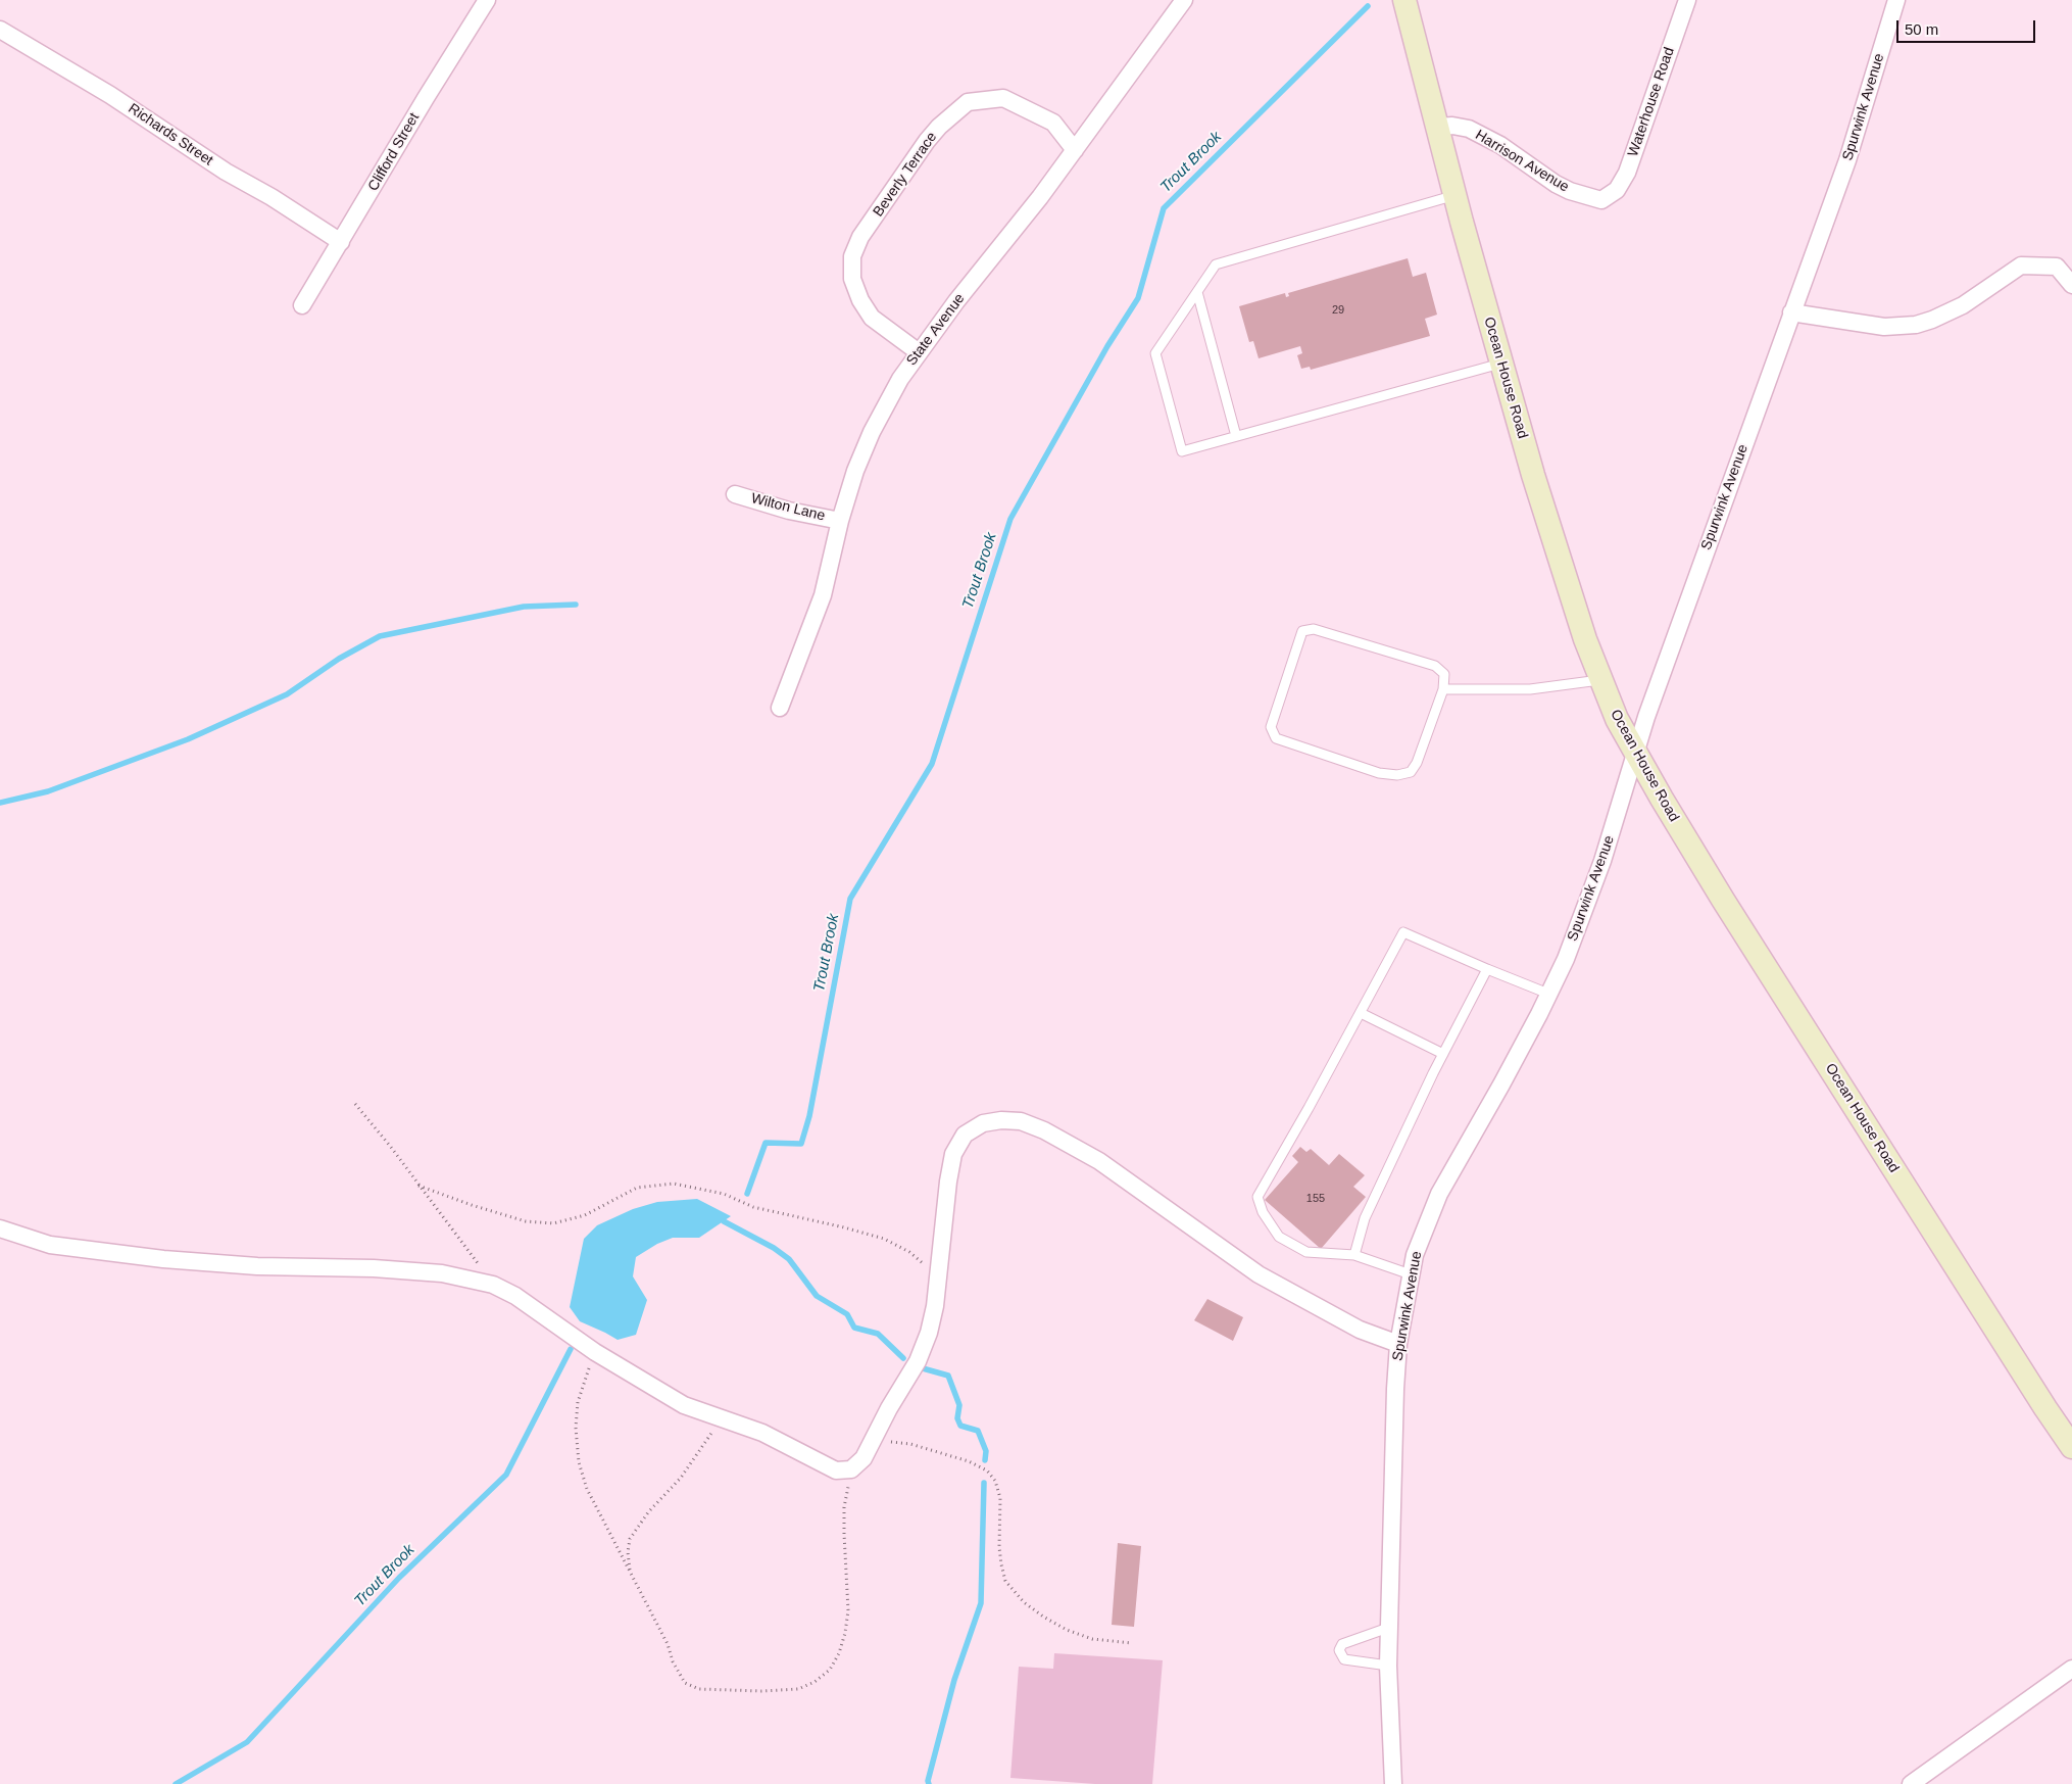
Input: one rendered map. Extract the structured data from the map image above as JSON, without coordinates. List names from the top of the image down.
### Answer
{
  "streets": {
    "main road": ["Ocean House Road"],
    "street": [
      "Waterhouse Road",
      "Spurwink Avenue",
      "Richards Street",
      "Clifford Street",
      "Harrison Avenue",
      "Beverly Terrace",
      "State Avenue",
      "Wilton Lane"
    ]
  },
  "crossings": [
    ["Waterhouse Road", "Harrison Avenue"],
    ["Spurwink Avenue", "Ocean House Road"],
    ["Richards Street", "Clifford Street"],
    ["Harrison Avenue", "Ocean House Road"],
    ["Beverly Terrace", "State Avenue"],
    ["State Avenue", "Wilton Lane"]
  ],
  "water": ["Trout Brook"],
  "house_numbers": ["29", "155"],
  "scale_bar": "50 m"
}
